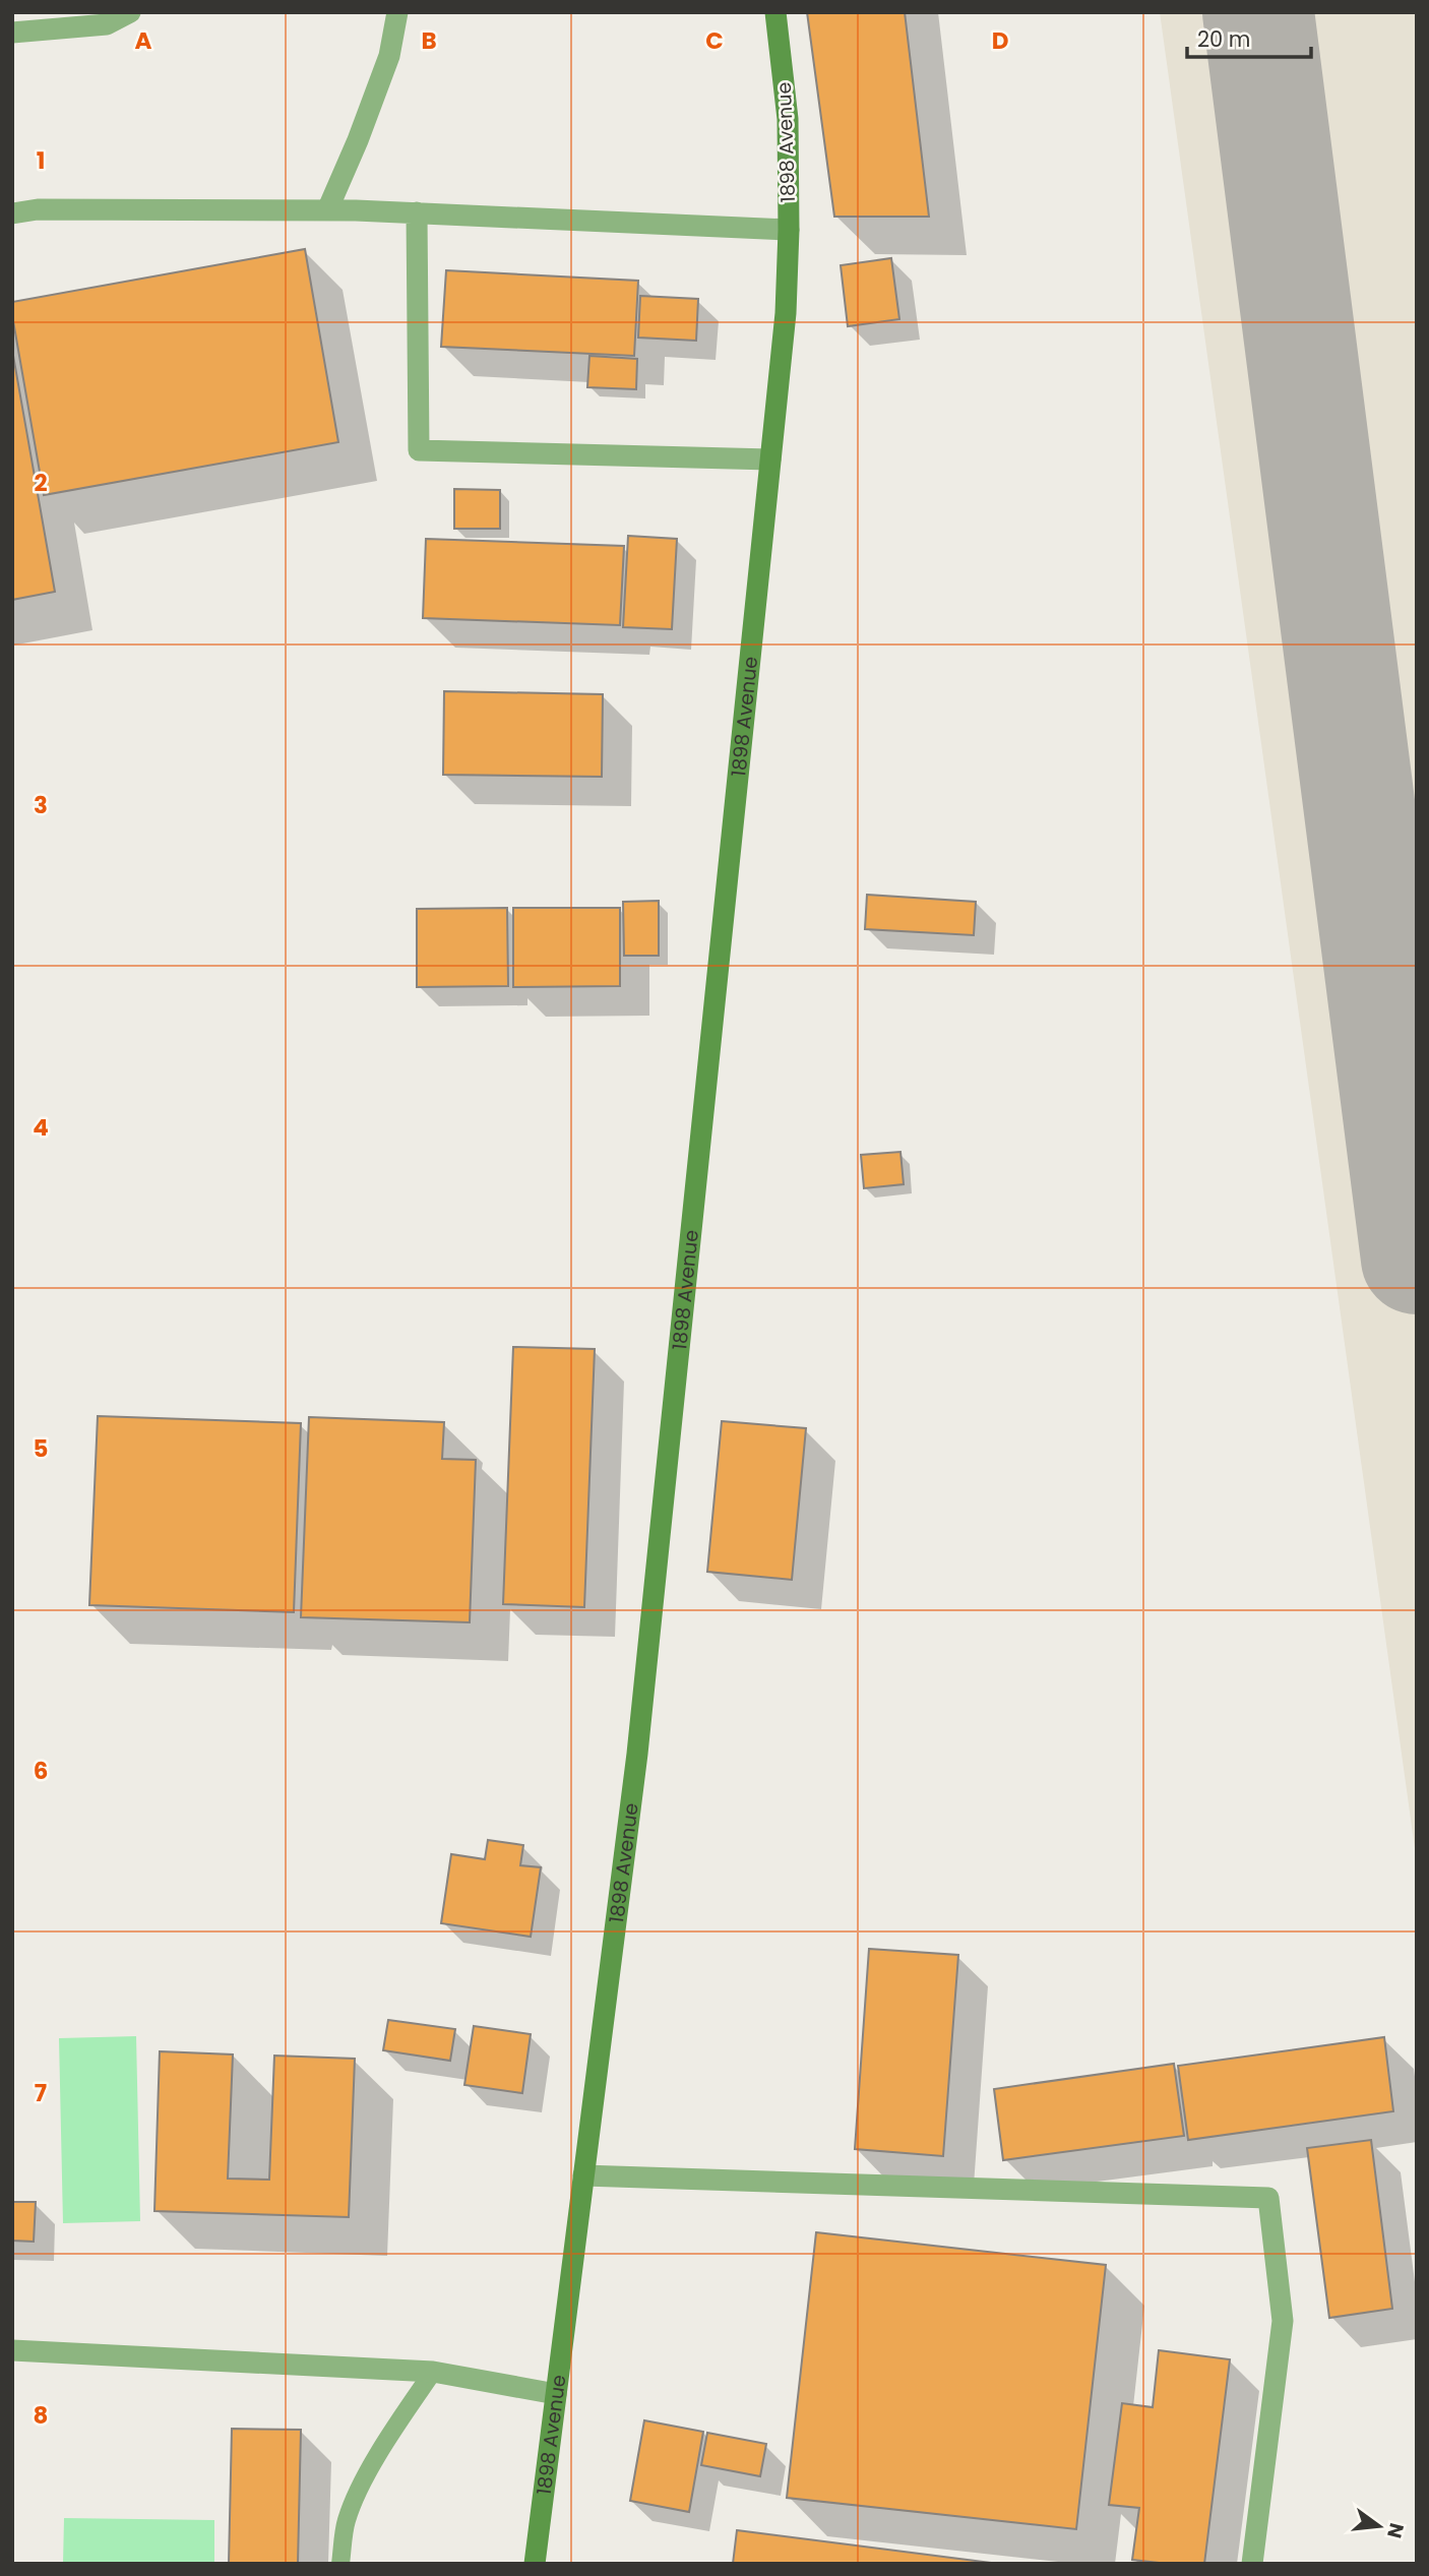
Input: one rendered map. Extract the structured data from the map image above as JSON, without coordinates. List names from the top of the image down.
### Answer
{
  "streets": {
    "street": ["1898 Avenue"]
  },
  "scale_bar": "20 m",
  "north": "right",
  "grid": {
    "columns": [
      "A",
      "B",
      "C",
      "D"
    ],
    "rows": [
      "1",
      "2",
      "3",
      "4",
      "5",
      "6",
      "7",
      "8"
    ]
  }
}
